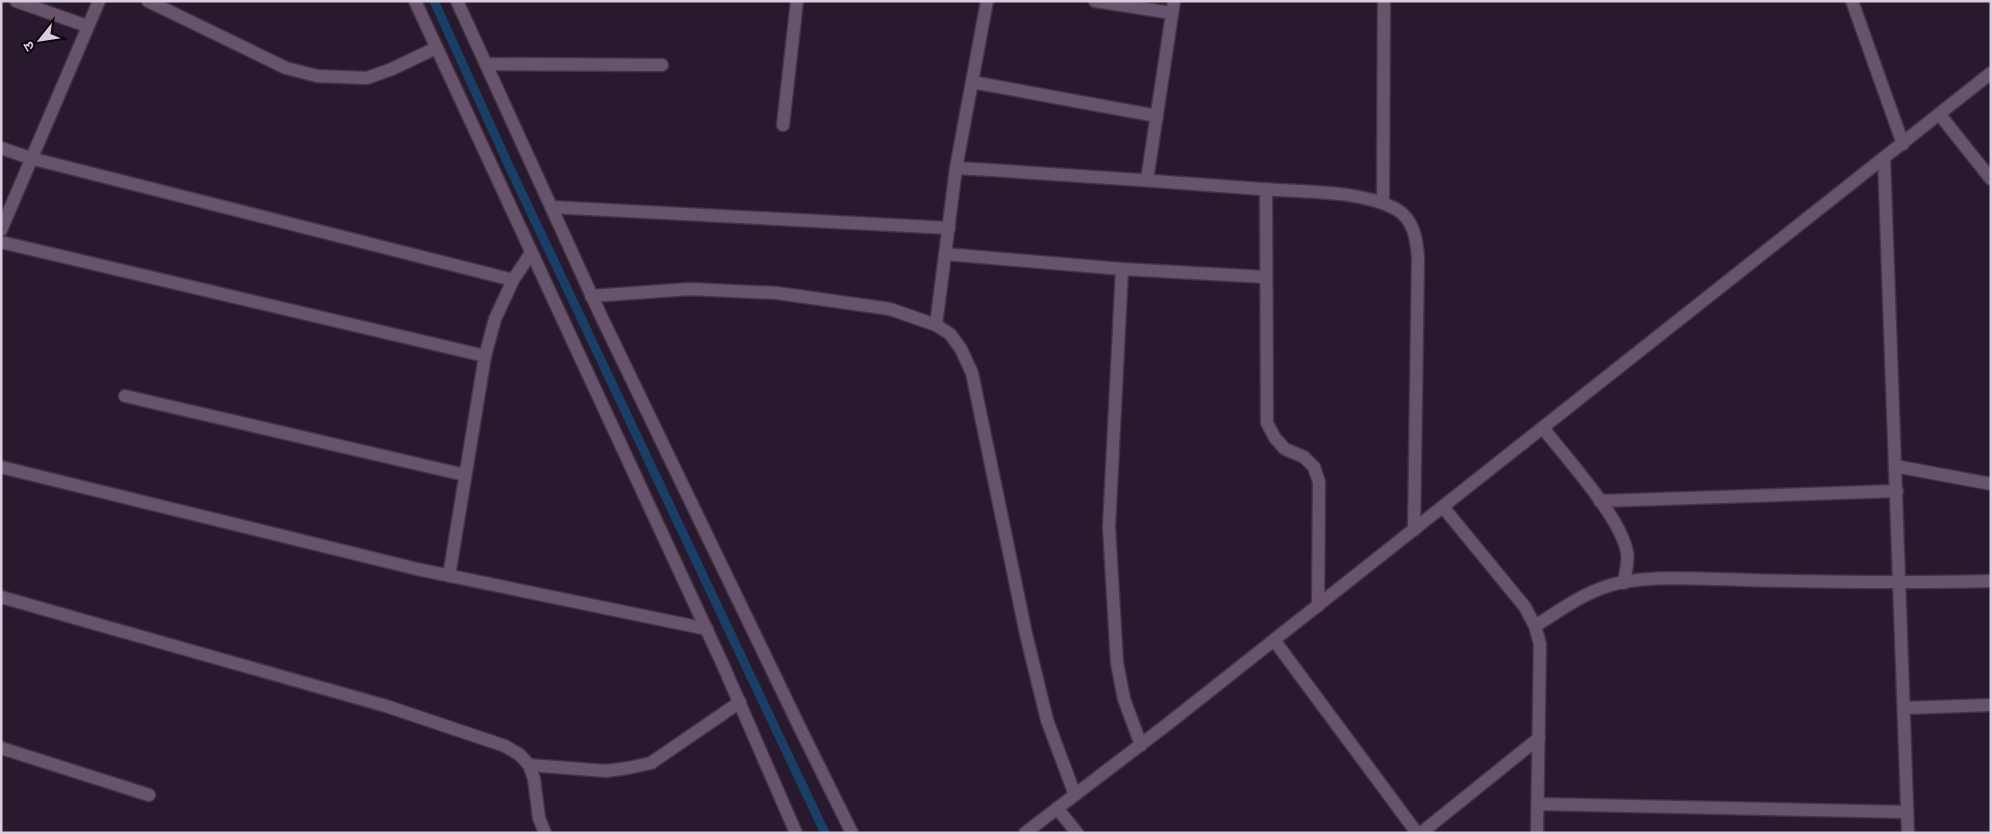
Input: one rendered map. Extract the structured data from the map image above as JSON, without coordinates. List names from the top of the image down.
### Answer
{
  "north": "bottom left"
}
